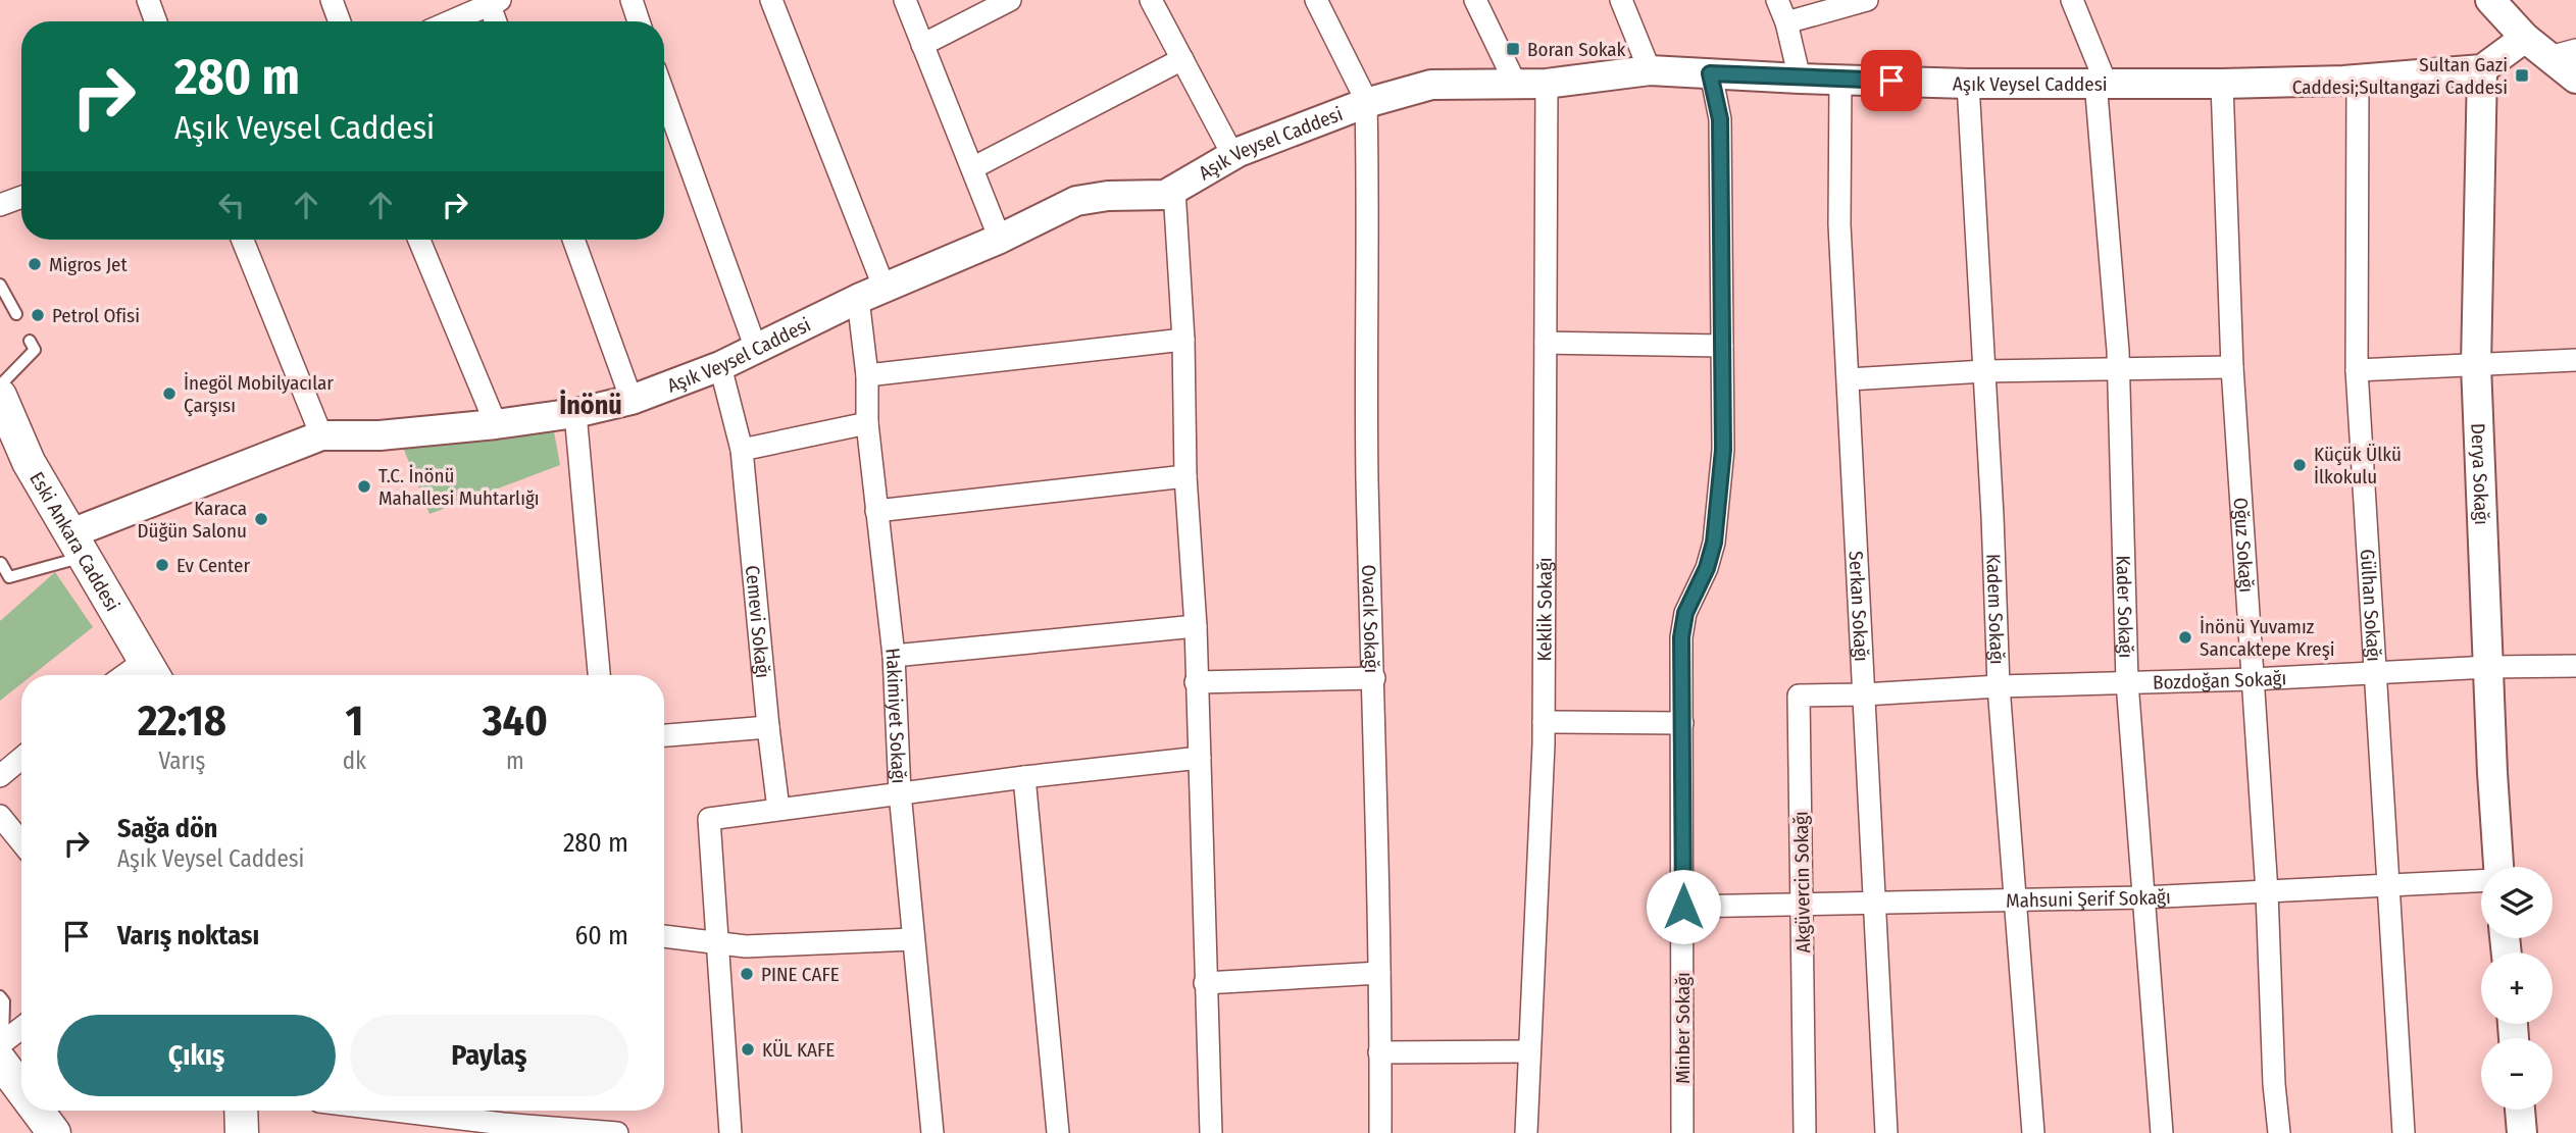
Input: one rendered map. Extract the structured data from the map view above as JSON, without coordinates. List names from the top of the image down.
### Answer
{
  "streets": {
    "main road": ["Eski Ankara Caddesi"],
    "street": [
      "Aşık Veysel Caddesi",
      "Derya Sokağı",
      "Oğuz Sokağı",
      "Serkan Sokağı",
      "Gülhan Sokağı",
      "Kader Sokağı",
      "Keklik Sokağı",
      "Kadem Sokağı",
      "Ovacık Sokağı",
      "Cemevi Sokağı",
      "Bozdoğan Sokağı",
      "Hakimiyet Sokağı",
      "Akgüvercin Sokağı",
      "Mahsuni Şerif Sokağı",
      "Minber Sokağı"
    ]
  },
  "crossings": [
    ["Aşık Veysel Caddesi", "Derya Sokağı"],
    ["Aşık Veysel Caddesi", "Eski Ankara Caddesi"],
    ["Aşık Veysel Caddesi", "Oğuz Sokağı"],
    ["Aşık Veysel Caddesi", "Serkan Sokağı"],
    ["Aşık Veysel Caddesi", "Gülhan Sokağı"],
    ["Aşık Veysel Caddesi", "Kader Sokağı"],
    ["Aşık Veysel Caddesi", "Keklik Sokağı"],
    ["Aşık Veysel Caddesi", "Kadem Sokağı"],
    ["Aşık Veysel Caddesi", "Ovacık Sokağı"],
    ["Aşık Veysel Caddesi", "Cemevi Sokağı"],
    ["Aşık Veysel Caddesi", "Hakimiyet Sokağı"],
    ["Aşık Veysel Caddesi", "Minber Sokağı"],
    ["Derya Sokağı", "Bozdoğan Sokağı"],
    ["Oğuz Sokağı", "Bozdoğan Sokağı"],
    ["Oğuz Sokağı", "Mahsuni Şerif Sokağı"],
    ["Serkan Sokağı", "Bozdoğan Sokağı"],
    ["Serkan Sokağı", "Akgüvercin Sokağı"],
    ["Serkan Sokağı", "Mahsuni Şerif Sokağı"],
    ["Gülhan Sokağı", "Bozdoğan Sokağı"],
    ["Gülhan Sokağı", "Mahsuni Şerif Sokağı"],
    ["Kader Sokağı", "Bozdoğan Sokağı"],
    ["Kader Sokağı", "Mahsuni Şerif Sokağı"],
    ["Kadem Sokağı", "Bozdoğan Sokağı"],
    ["Kadem Sokağı", "Mahsuni Şerif Sokağı"],
    ["Bozdoğan Sokağı", "Akgüvercin Sokağı"],
    ["Akgüvercin Sokağı", "Mahsuni Şerif Sokağı"],
    ["Mahsuni Şerif Sokağı", "Minber Sokağı"]
  ],
  "districts": ["İnönü"],
  "places": {
    "transit": ["Boran Sokak", "Sultan Gazi Caddesi;Sultangazi Caddesi"],
    "other": [
      "Migros Jet",
      "Petrol Ofisi",
      "İnegöl Mobilyacılar Çarşısı",
      "Küçük Ülkü İlkokulu",
      "T.C. İnönü Mahallesi Muhtarlığı",
      "Karaca Düğün Salonu",
      "Ev Center",
      "İnönü Yuvamız Sancaktepe Kreşi",
      "PINE CAFE",
      "KÜL KAFE"
    ]
  },
  "page": {
    "turn": ["280 m", "Aşık Veysel Caddesi"],
    "eta": [
      "22:18",
      "Varış",
      "1",
      "dk",
      "340",
      "m"
    ],
    "list": [
      {
        "name": "Sağa dön",
        "note": "Aşık Veysel Caddesi",
        "value": "280 m"
      },
      {
        "name": "Varış noktası",
        "value": "60 m"
      }
    ],
    "map_buttons": ["+", "−"],
    "buttons": ["Çıkış", "Paylaş"]
  }
}
